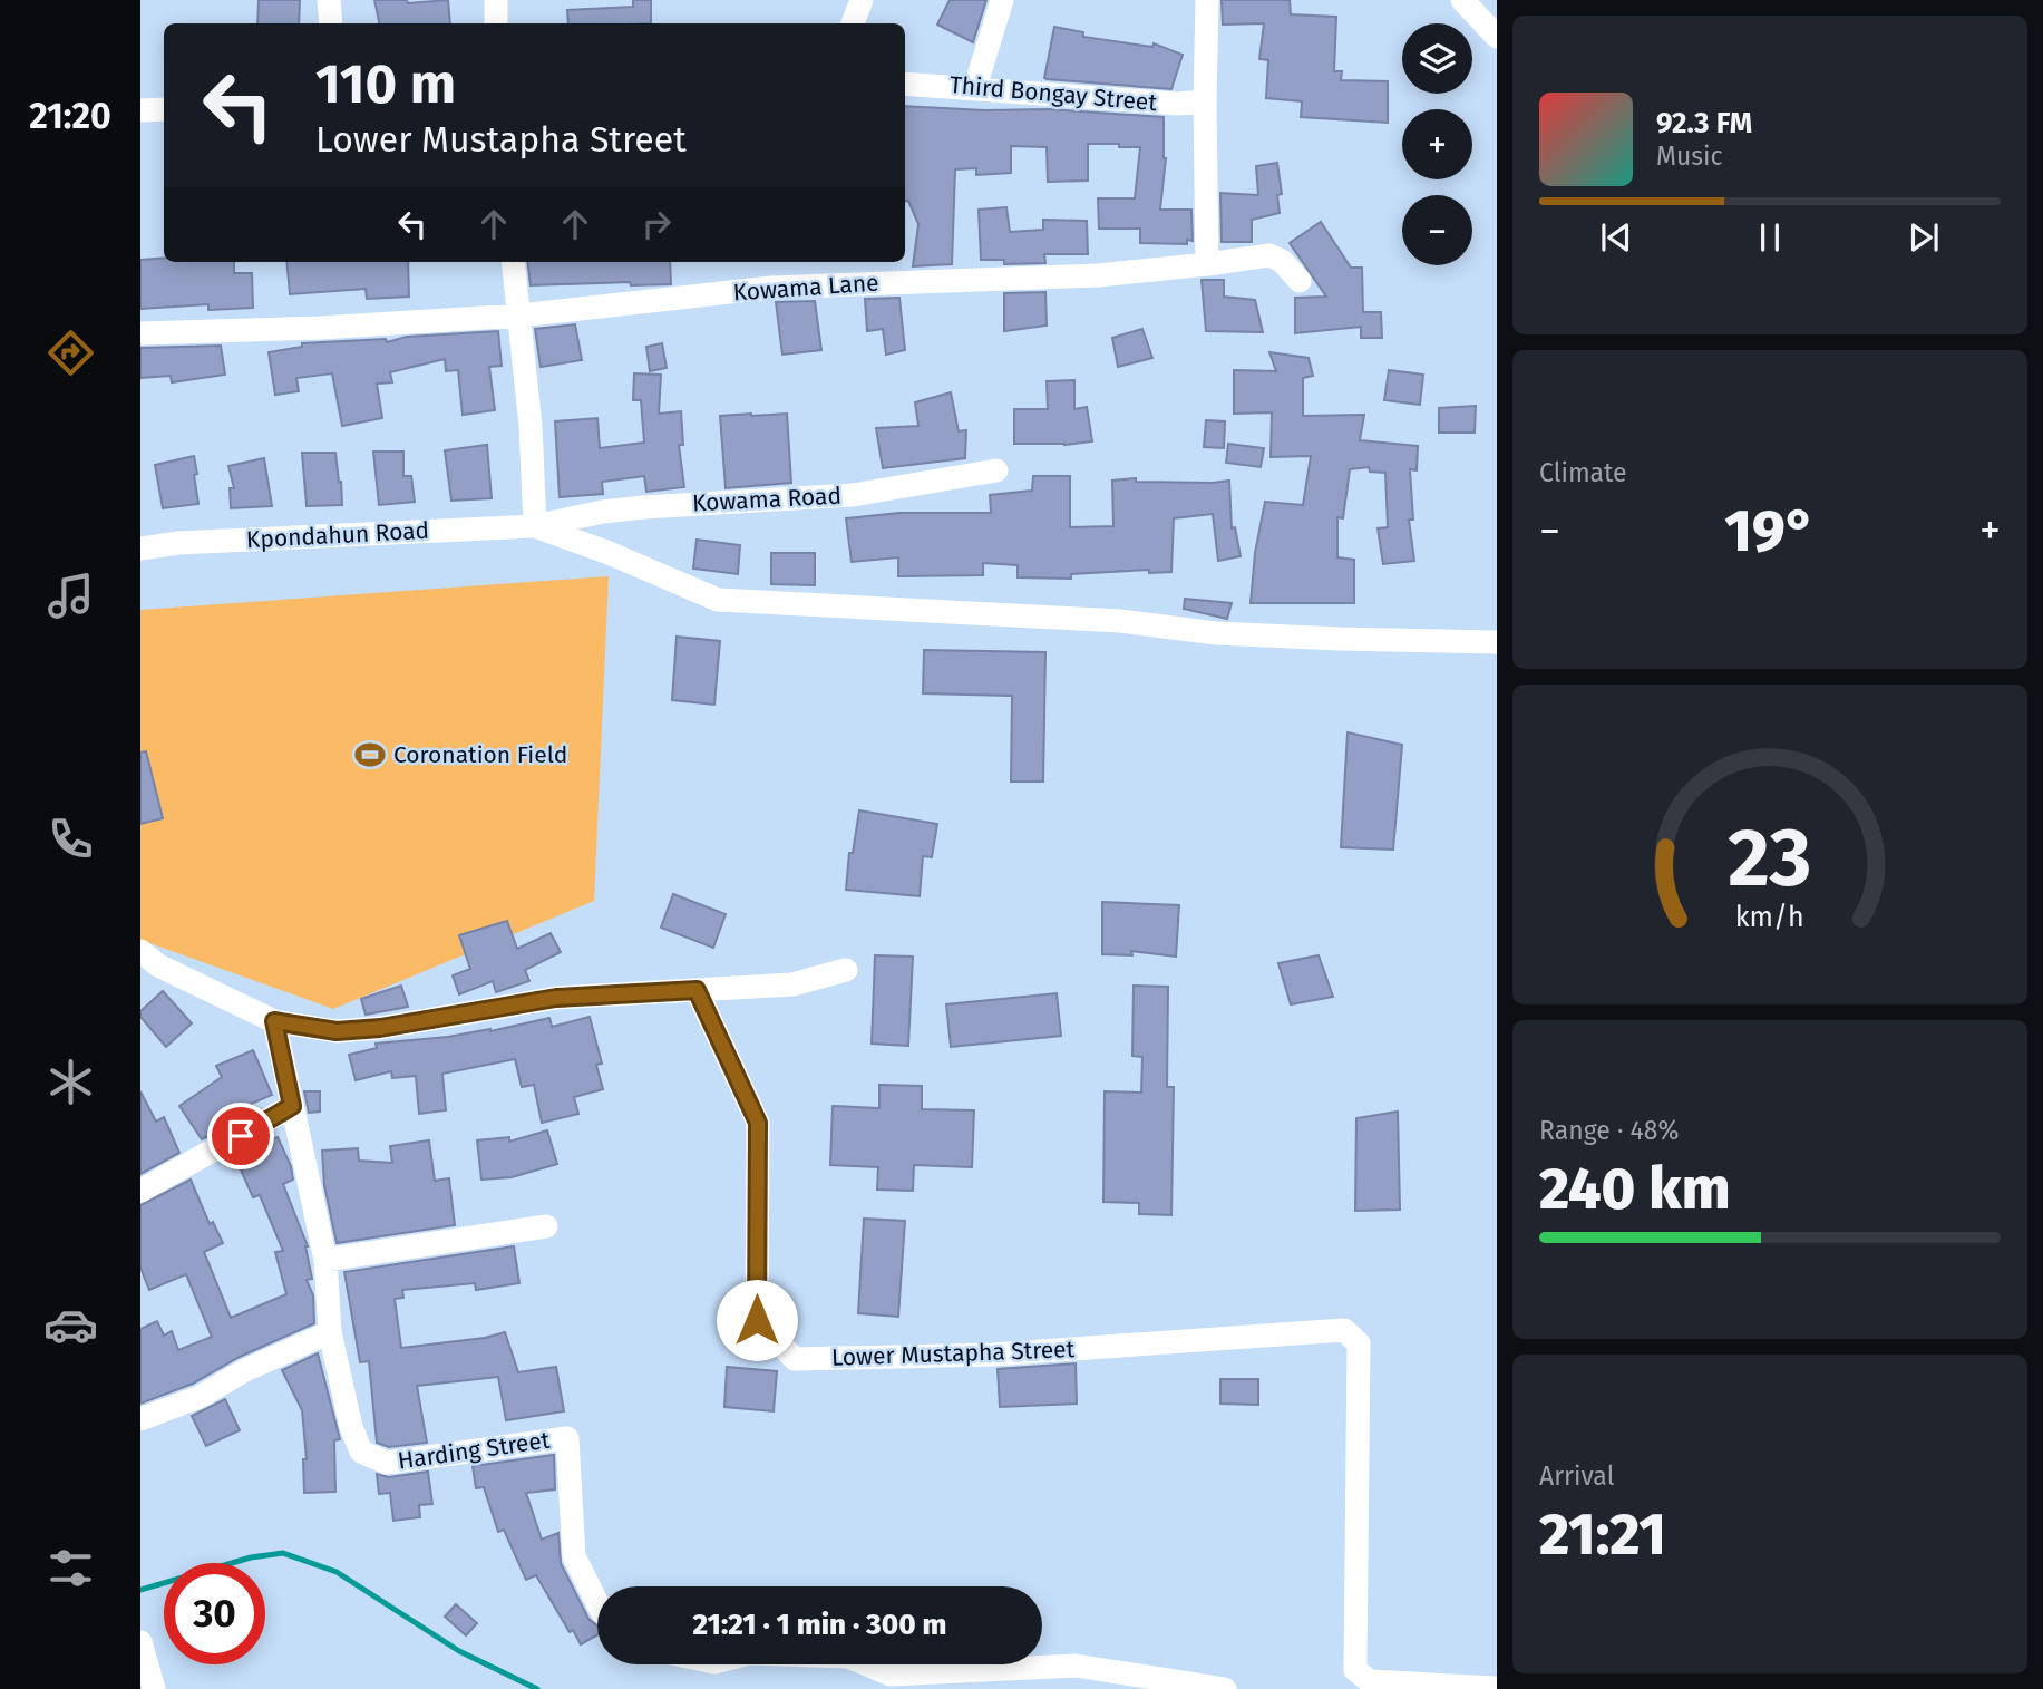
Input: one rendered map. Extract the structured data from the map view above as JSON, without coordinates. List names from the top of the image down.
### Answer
{
  "streets": {
    "street": [
      "Third Bongay Street",
      "Kowama Lane",
      "Kowama Road",
      "Kpondahun Road",
      "Lower Mustapha Street",
      "Harding Street"
    ]
  },
  "crossings": [
    ["Kowama Road", "Kpondahun Road"]
  ],
  "places": {
    "sports": ["Coronation Field"]
  },
  "page": {
    "tabs": "21:20",
    "map_buttons": ["+", "−"],
    "turn": ["110 m", "Lower Mustapha Street"],
    "song": ["92.3 FM", "Music"],
    "tile": [
      "Climate",
      ["Range · 48%", "240 km"],
      ["Arrival", "21:21"]
    ],
    "heat": ["−", "19°", "+"],
    "limit": "30",
    "trip": "21:21 · 1 min · 300 m",
    "gauge": ["23", "km/h"]
  }
}
